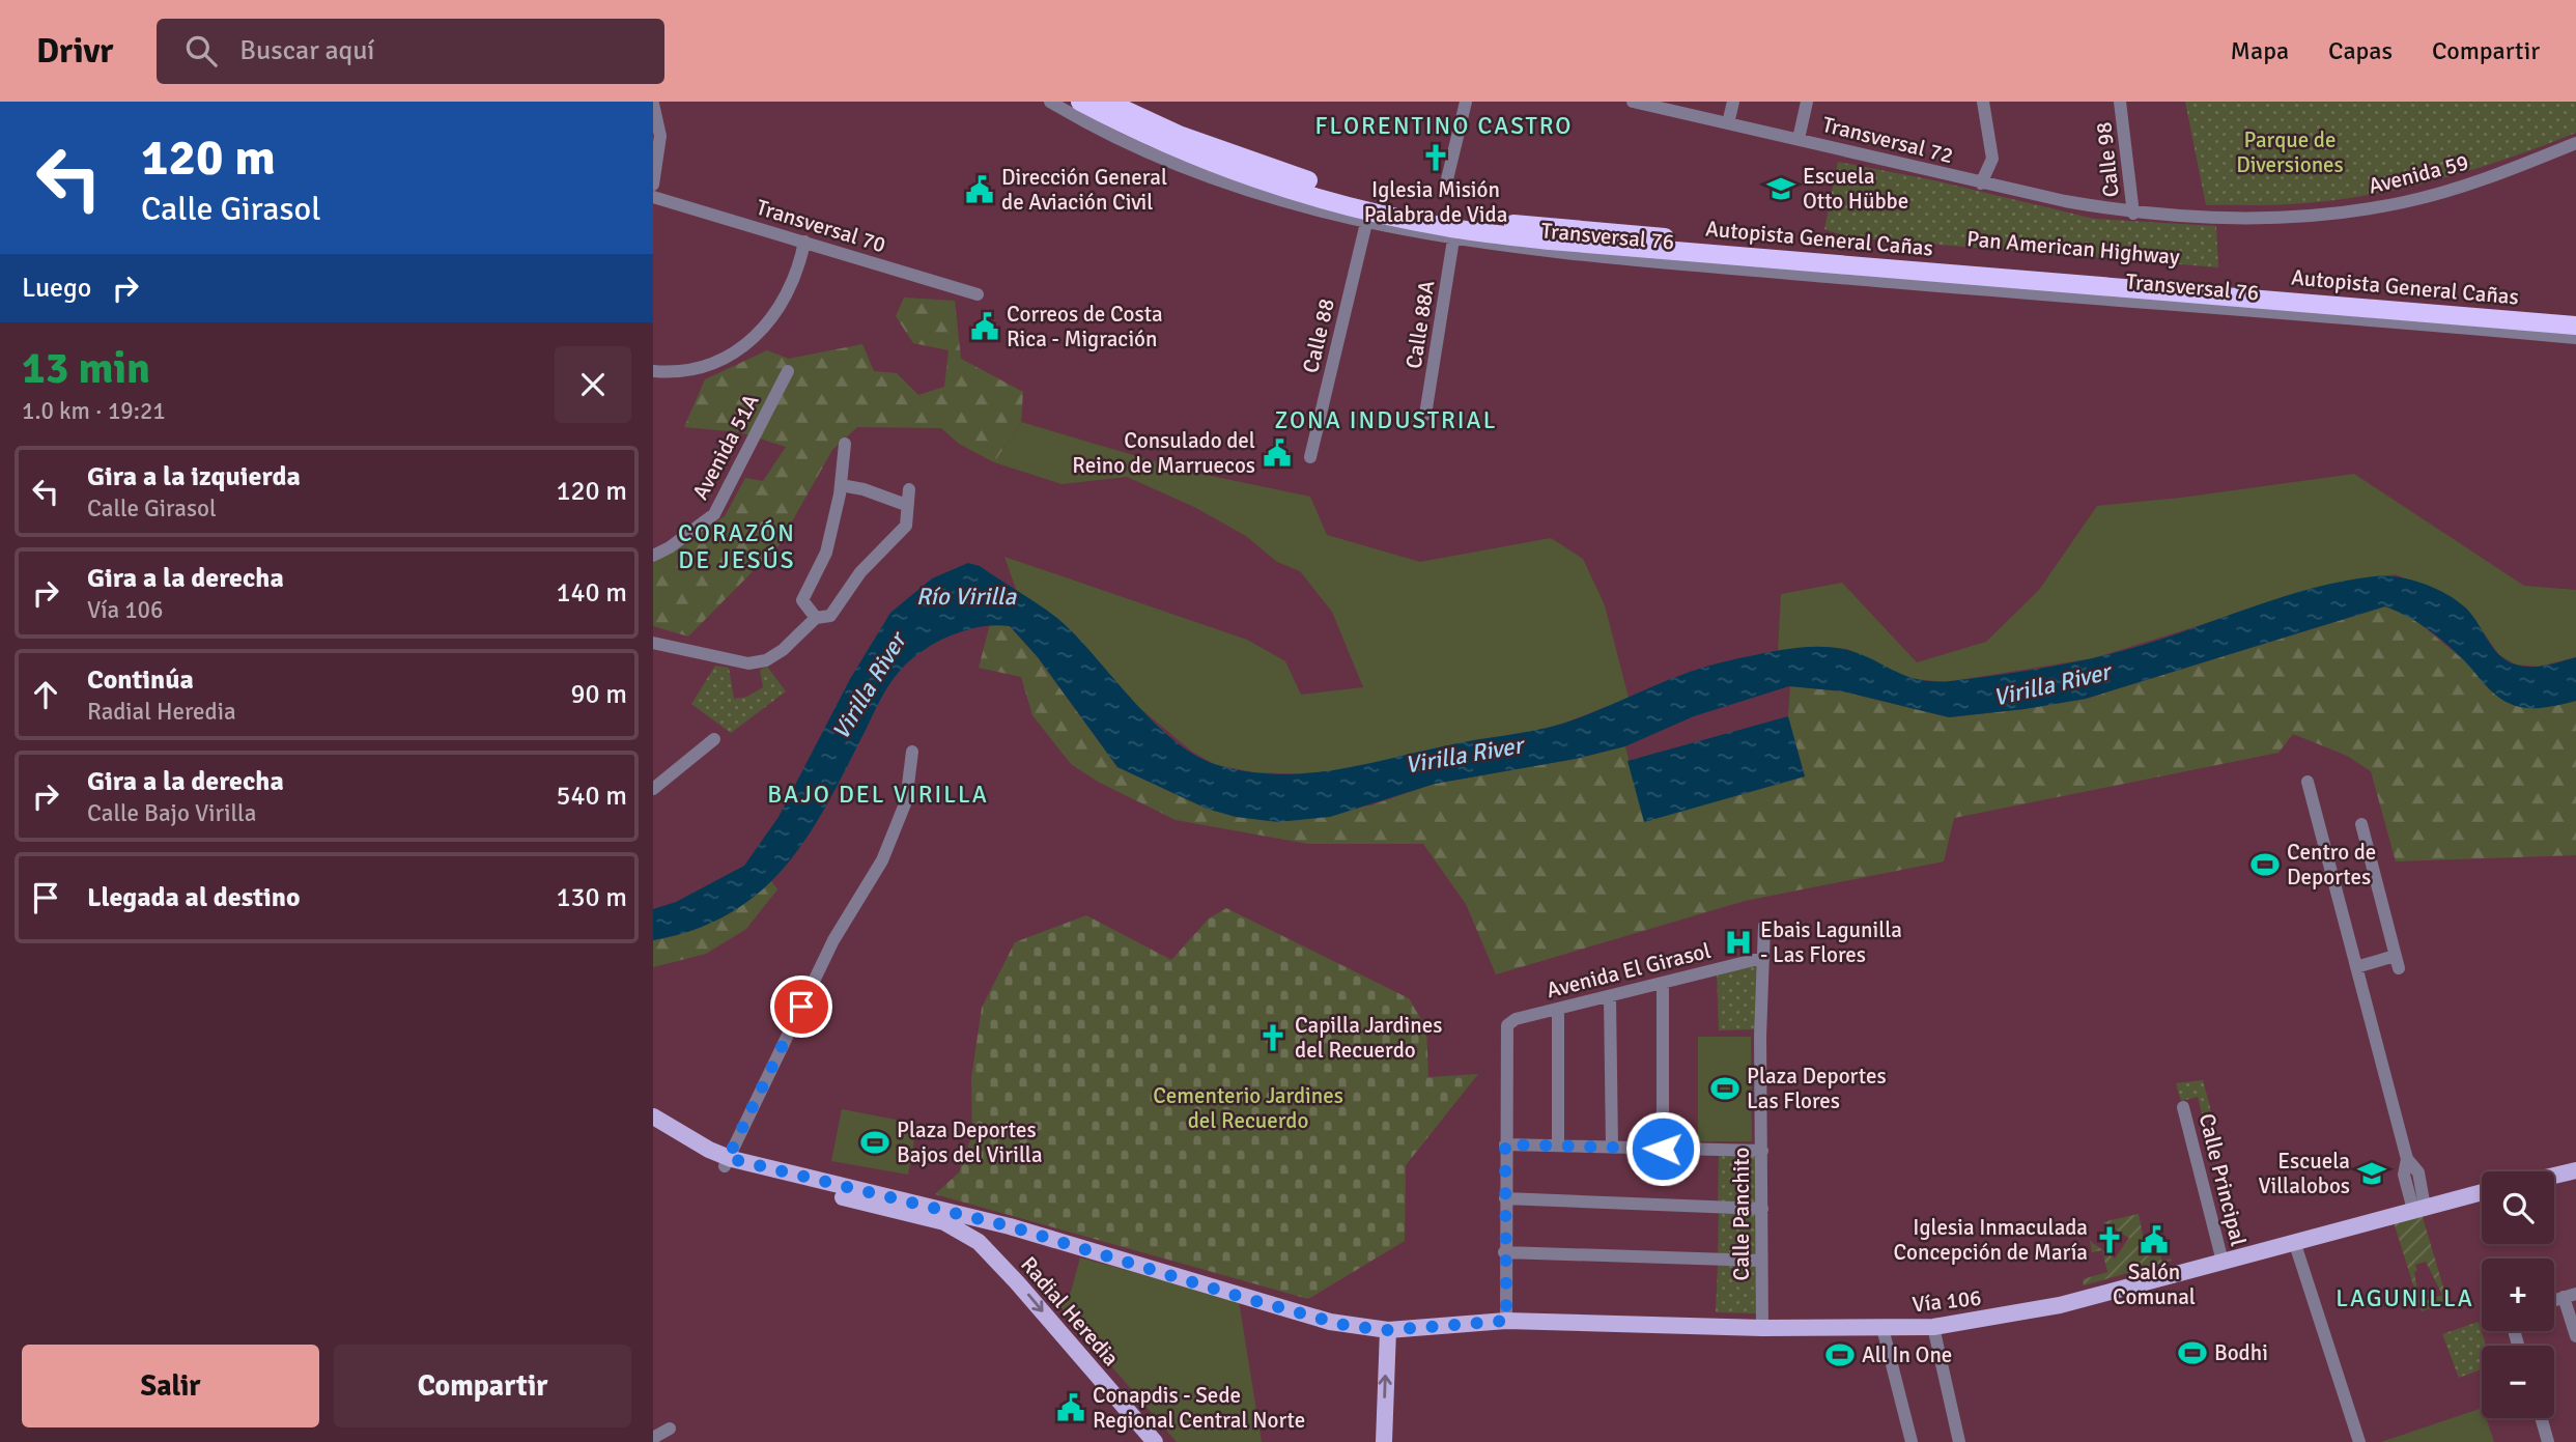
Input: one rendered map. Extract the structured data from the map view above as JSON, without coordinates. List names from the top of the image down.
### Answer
{
  "streets": {
    "highway": ["Autopista General Cañas", "Pan American Highway"],
    "main road": ["Vía 106", "Radial Heredia"],
    "street": [
      "Transversal 72",
      "Calle 98",
      "Avenida 59",
      "Transversal 70",
      "Transversal 76",
      "Calle 88A",
      "Calle 88",
      "Avenida 51A",
      "Avenida El Girasol",
      "Calle Principal",
      "Calle Panchito"
    ]
  },
  "crossings": [
    ["Transversal 72", "Calle 98"],
    ["Transversal 72", "Avenida 59"],
    ["Calle 98", "Avenida 59"],
    ["Transversal 76", "Calle 88A"],
    ["Transversal 76", "Calle 88"],
    ["Avenida El Girasol", "Calle Panchito"],
    ["Calle Principal", "Vía 106"],
    ["Calle Panchito", "Vía 106"],
    ["Vía 106", "Radial Heredia"]
  ],
  "districts": [
    "FLORENTINO CASTRO",
    "ZONA INDUSTRIAL",
    "CORAZÓN DE JESÚS",
    "BAJO DEL VIRILLA",
    "LAGUNILLA"
  ],
  "water": ["Río Virilla", "Virilla River"],
  "parks": ["Parque de Diversiones", "Cementerio Jardines del Recuerdo"],
  "places": {
    "church": ["Iglesia Misión Palabra de Vida", "Capilla Jardines del Recuerdo", "Iglesia Inmaculada Concepción de María"],
    "school or university": ["Escuela Otto Hübbe", "Escuela Villalobos"],
    "public building": [
      "Dirección General de Aviación Civil",
      "Correos de Costa Rica - Migración",
      "Consulado del Reino de Marruecos",
      "Salón Comunal",
      "Conapdis - Sede Regional Central Norte"
    ],
    "sports": [
      "Centro de Deportes",
      "Plaza Deportes Las Flores",
      "Plaza Deportes Bajos del Virilla",
      "Bodhi",
      "All In One"
    ],
    "hospital": ["Ebais Lagunilla - Las Flores"]
  },
  "page": {
    "header": "Drivr",
    "search": "Buscar aquí",
    "nav": ["Mapa", "Capas", "Compartir"],
    "turn": ["120 m", "Calle Girasol"],
    "then": "Luego",
    "heading": ["13 min", "1.0 km · 19:21"],
    "list": [
      {
        "name": "Gira a la izquierda",
        "note": "Calle Girasol",
        "value": "120 m"
      },
      {
        "name": "Gira a la derecha",
        "note": "Vía 106",
        "value": "140 m"
      },
      {
        "name": "Continúa",
        "note": "Radial Heredia",
        "value": "90 m"
      },
      {
        "name": "Gira a la derecha",
        "note": "Calle Bajo Virilla",
        "value": "540 m"
      },
      {
        "name": "Llegada al destino",
        "value": "130 m"
      }
    ],
    "map_buttons": ["+", "−"],
    "buttons": ["Salir", "Compartir"]
  }
}
